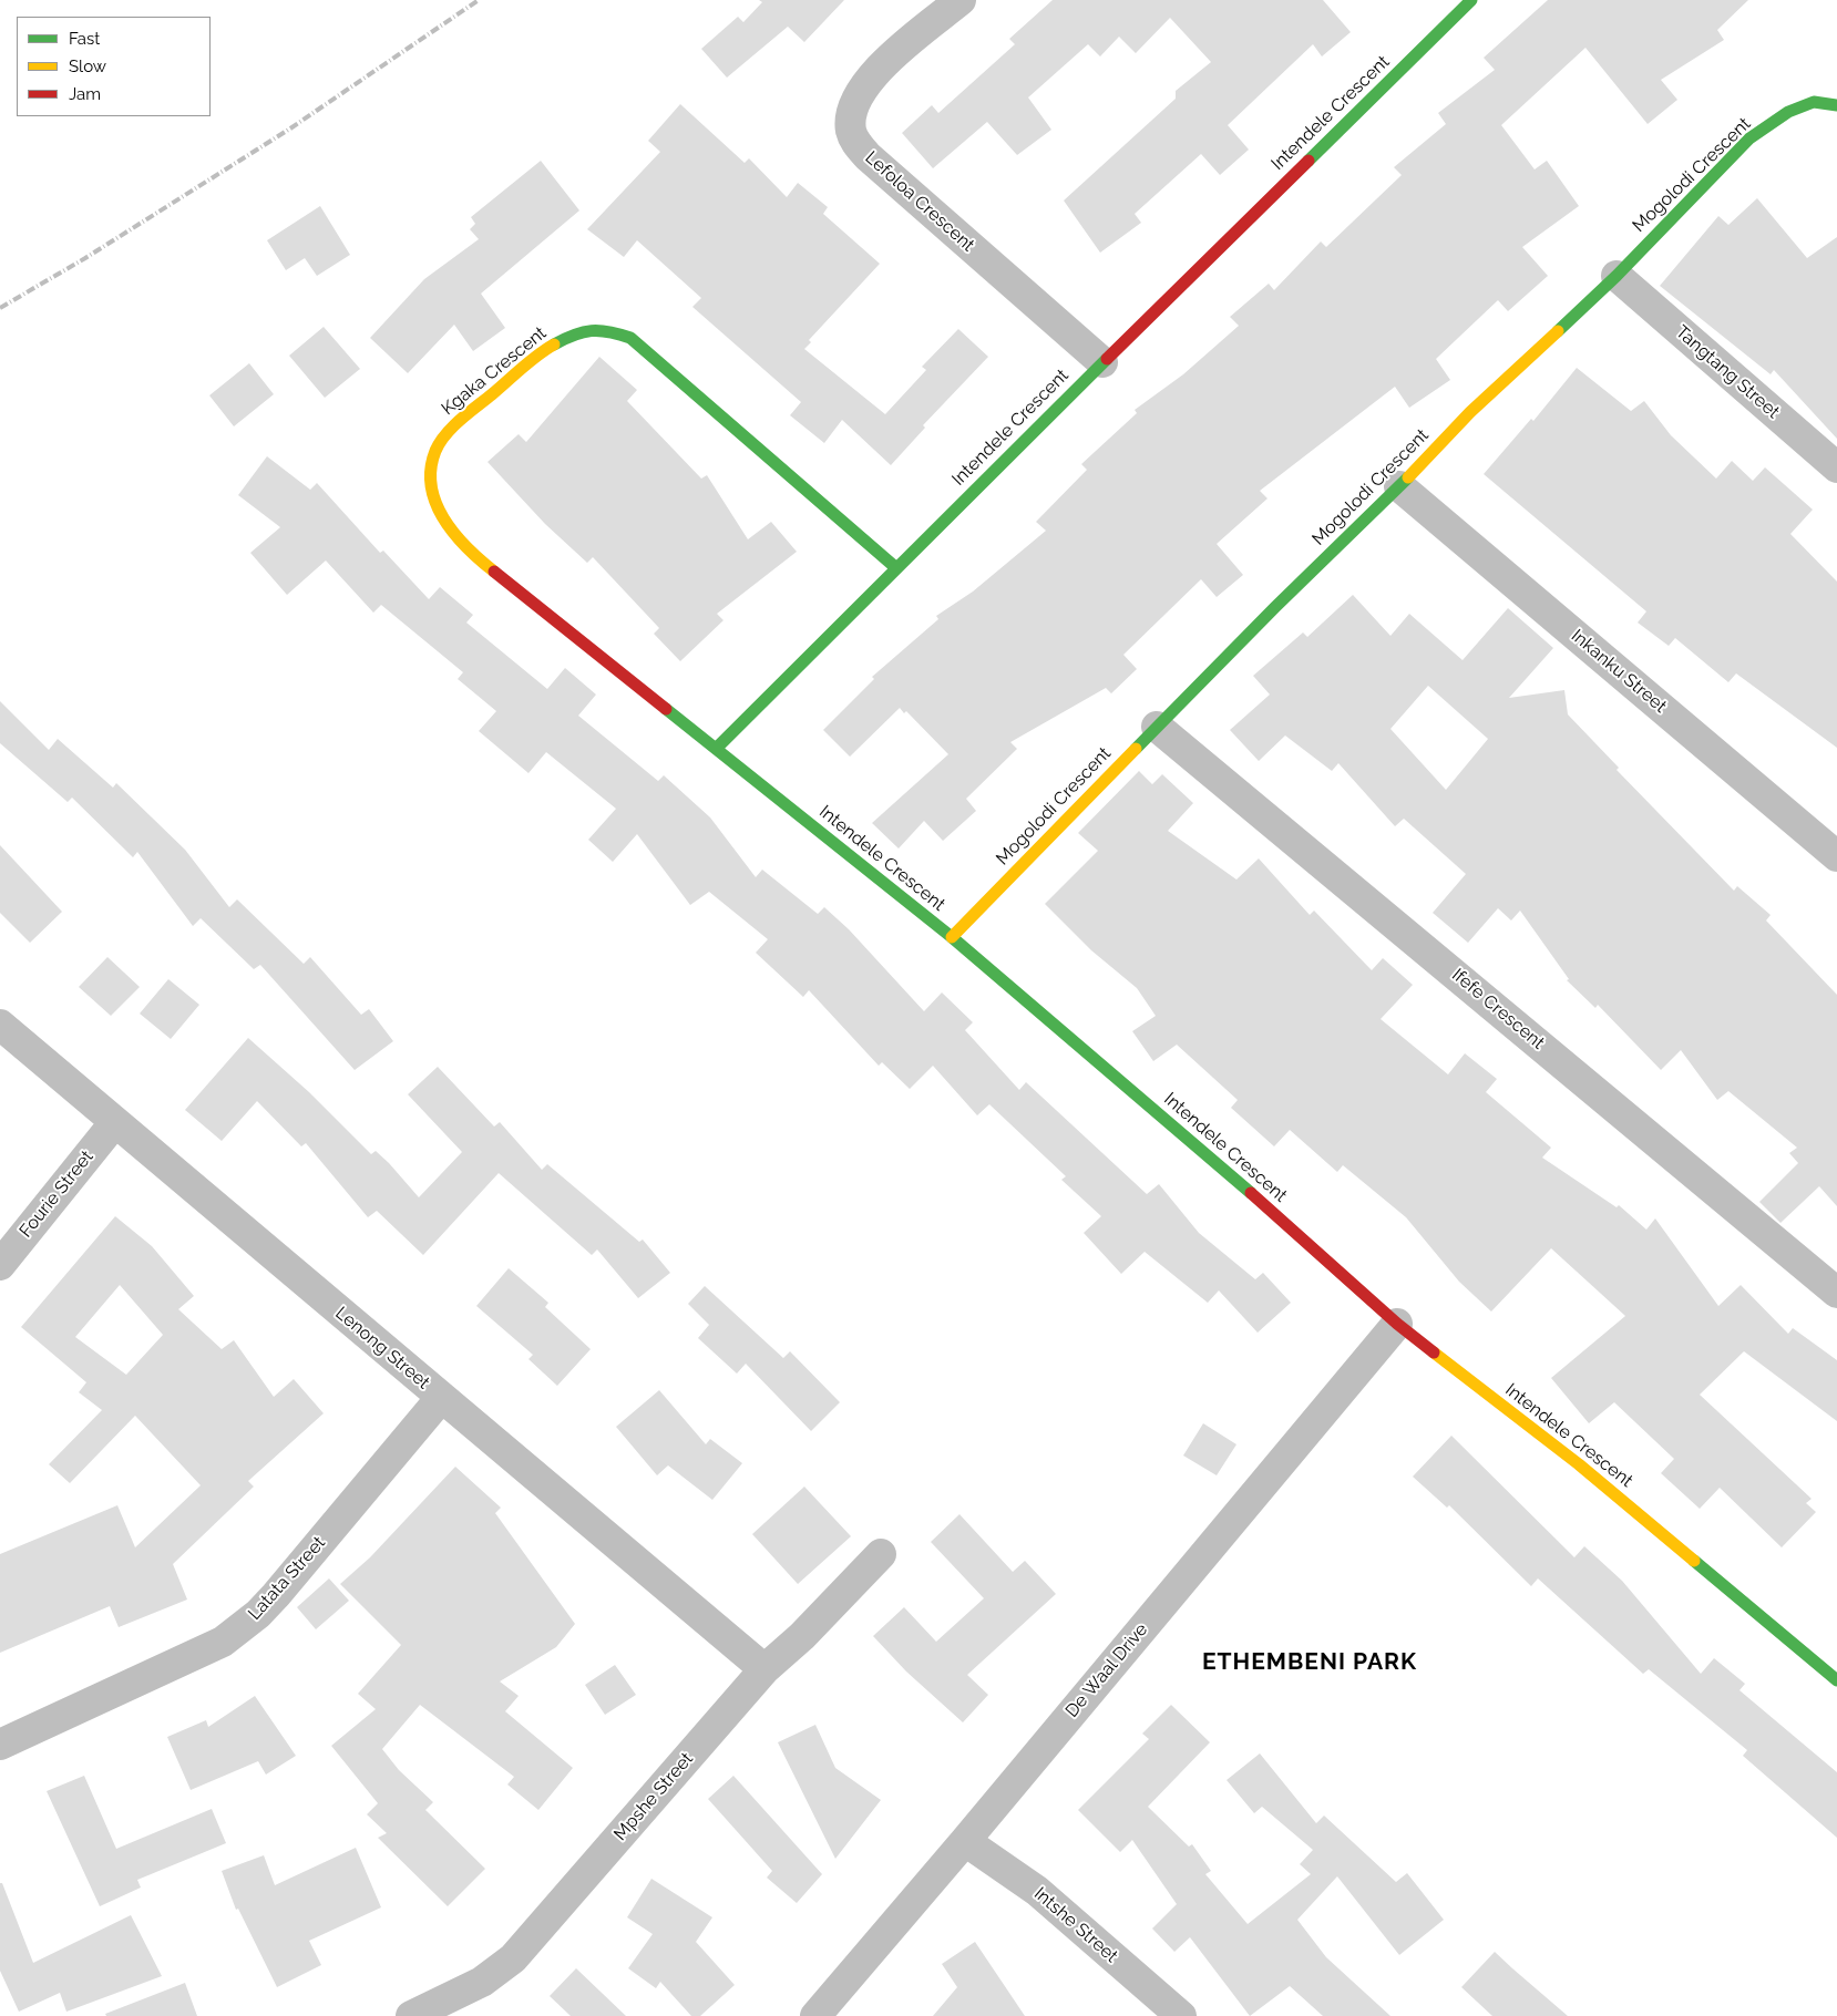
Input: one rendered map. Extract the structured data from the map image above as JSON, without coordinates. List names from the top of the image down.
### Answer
{
  "streets": {
    "street": [
      "Intendele Crescent",
      "Mogolodi Crescent",
      "Lefoloa Crescent",
      "Kgaka Crescent",
      "Tangtang Street",
      "Inkanku Street",
      "Ifefe Crescent",
      "Fourie Street",
      "Lenong Street",
      "Latata Street",
      "De Waal Drive",
      "Mpshe Street",
      "Intshe Street"
    ]
  },
  "crossings": [
    ["Intendele Crescent", "Mogolodi Crescent"],
    ["Intendele Crescent", "Lefoloa Crescent"],
    ["Intendele Crescent", "Kgaka Crescent"],
    ["Intendele Crescent", "De Waal Drive"],
    ["Mogolodi Crescent", "Tangtang Street"],
    ["Mogolodi Crescent", "Inkanku Street"],
    ["Mogolodi Crescent", "Ifefe Crescent"],
    ["Fourie Street", "Lenong Street"],
    ["Lenong Street", "Latata Street"],
    ["Lenong Street", "Mpshe Street"],
    ["De Waal Drive", "Intshe Street"]
  ],
  "districts": ["ETHEMBENI PARK"],
  "legend": ["Fast", "Slow", "Jam"]
}
